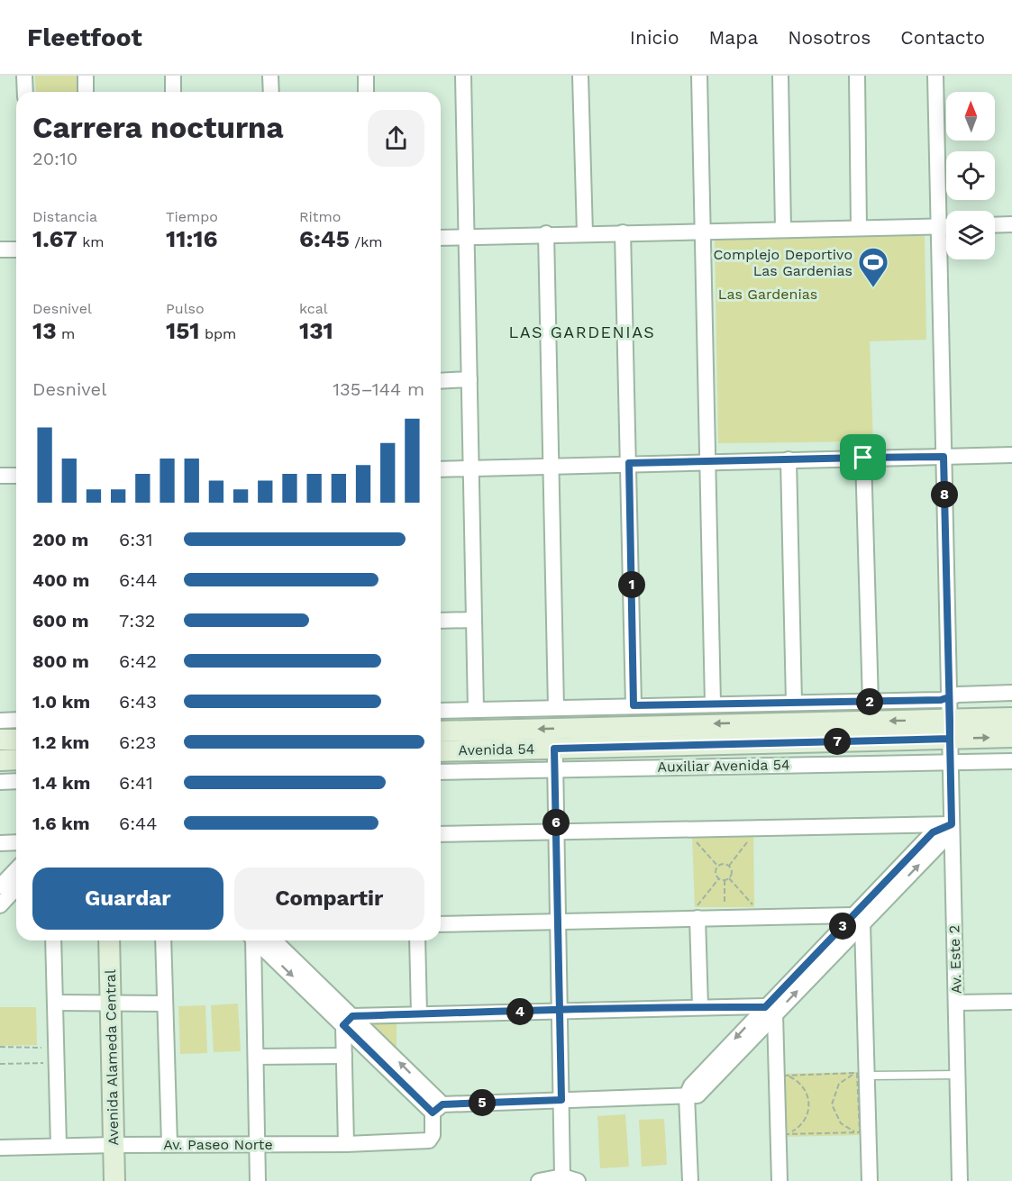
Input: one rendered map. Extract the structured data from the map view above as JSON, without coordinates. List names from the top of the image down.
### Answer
{
  "streets": {
    "main road": ["Avenida 54", "Avenida Alameda Central"],
    "street": ["Auxiliar Avenida 54", "Av. Este 2", "Av. Paseo Norte"]
  },
  "crossings": [
    ["Avenida 54", "Av. Este 2"],
    ["Auxiliar Avenida 54", "Av. Este 2"],
    ["Avenida Alameda Central", "Av. Paseo Norte"]
  ],
  "districts": ["LAS GARDENIAS"],
  "parks": ["Las Gardenias"],
  "places": {
    "sports": ["Complejo Deportivo Las Gardenias"]
  },
  "north": "top",
  "page": {
    "header": "Fleetfoot",
    "nav": [
      "Inicio",
      "Mapa",
      "Nosotros",
      "Contacto"
    ],
    "heading": ["Carrera nocturna", "20:10"],
    "stats": [
      ["Distancia", "1.67 km"],
      ["Tiempo", "11:16"],
      ["Ritmo", "6:45 /km"],
      ["Desnivel", "13 m"],
      ["Pulso", "151 bpm"],
      ["kcal", "131"]
    ],
    "chart": ["Desnivel", "135–144 m"],
    "pins": [
      "8",
      "1",
      "2",
      "7",
      "6",
      "3",
      "4",
      "5"
    ],
    "list": [
      {
        "name": "200 m",
        "note": "6:31"
      },
      {
        "name": "400 m",
        "note": "6:44"
      },
      {
        "name": "600 m",
        "note": "7:32"
      },
      {
        "name": "800 m",
        "note": "6:42"
      },
      {
        "name": "1.0 km",
        "note": "6:43"
      },
      {
        "name": "1.2 km",
        "note": "6:23"
      },
      {
        "name": "1.4 km",
        "note": "6:41"
      },
      {
        "name": "1.6 km",
        "note": "6:44"
      }
    ],
    "buttons": ["Guardar", "Compartir"]
  }
}
